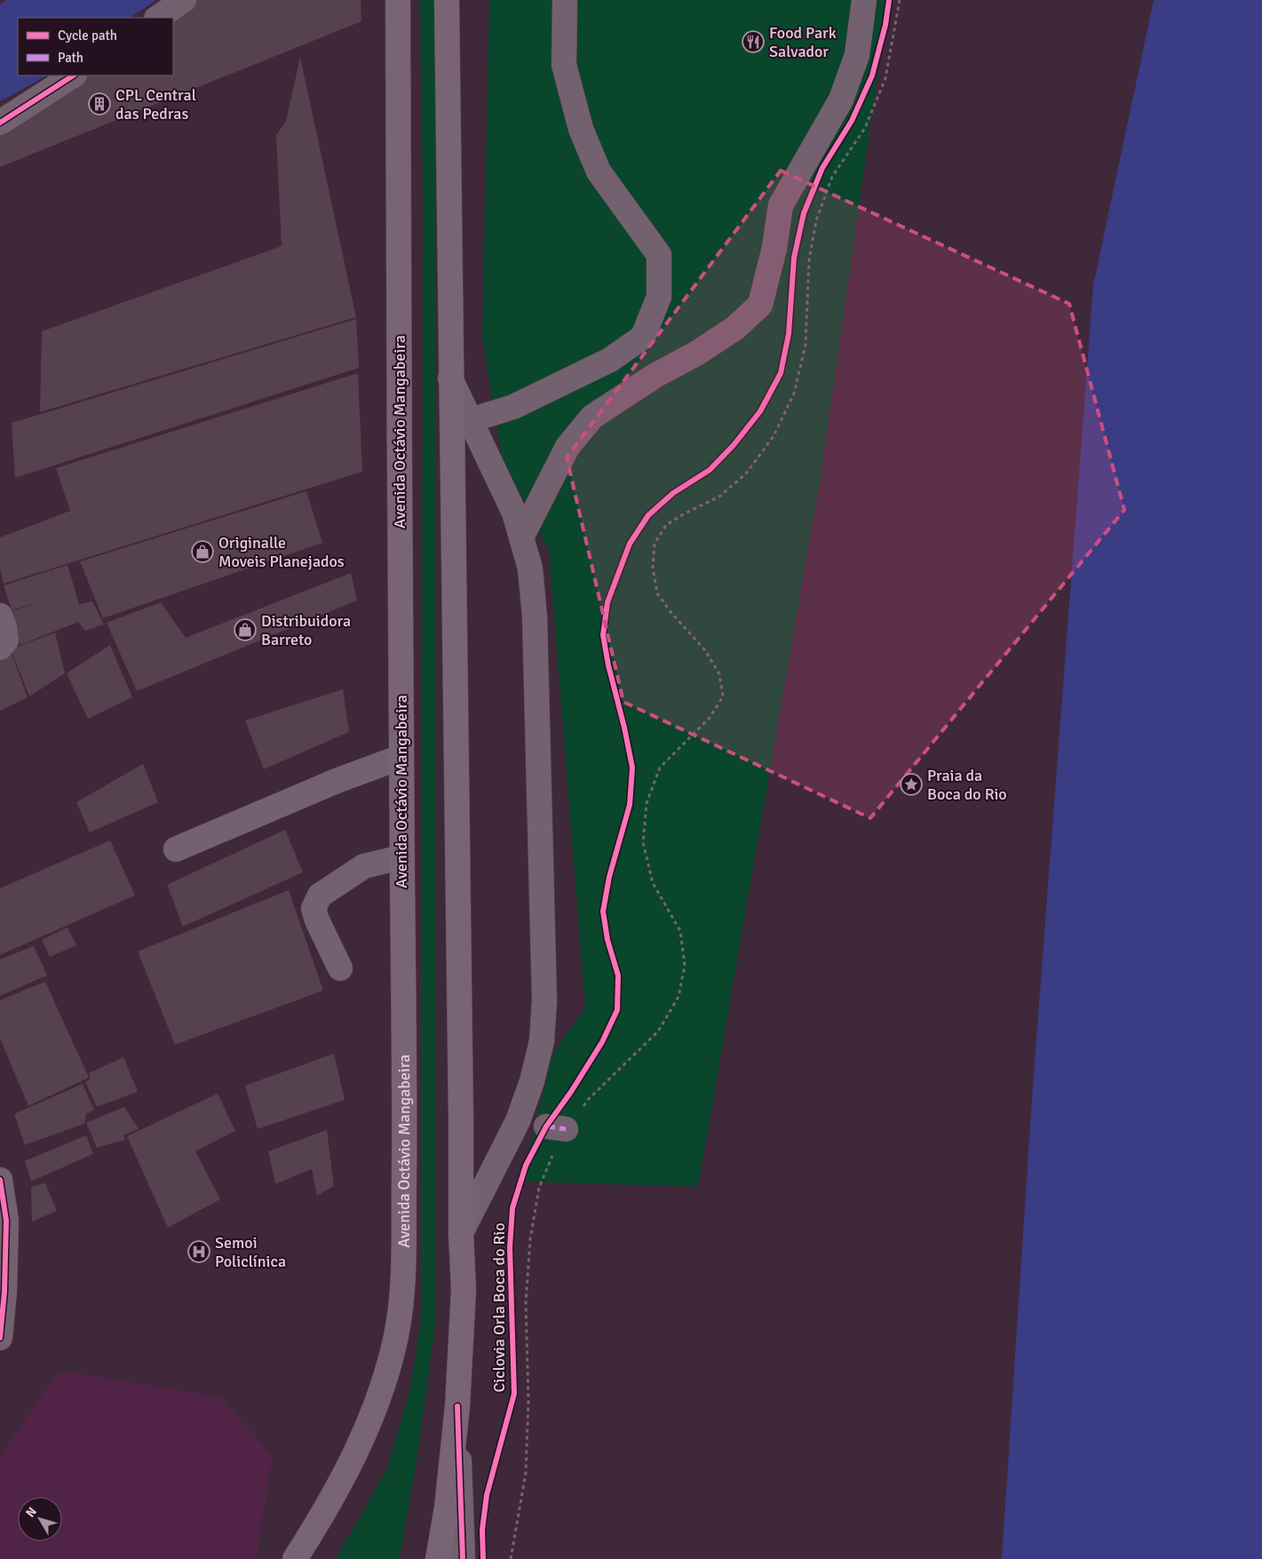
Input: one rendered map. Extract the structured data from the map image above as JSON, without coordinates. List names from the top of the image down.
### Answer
{
  "streets": {
    "main road": ["Avenida Octávio Mangabeira"],
    "cycle path": ["Ciclovia Orla Boca do Rio"]
  },
  "places": {
    "restaurant": ["Food Park Salvador"],
    "building": ["CPL Central das Pedras"],
    "shop": ["Originalle Moveis Planejados", "Distribuidora Barreto"],
    "place": ["Praia da Boca do Rio"],
    "hospital": ["Semoi Policlínica"]
  },
  "legend": ["Cycle path", "Path"],
  "north": "top left"
}
